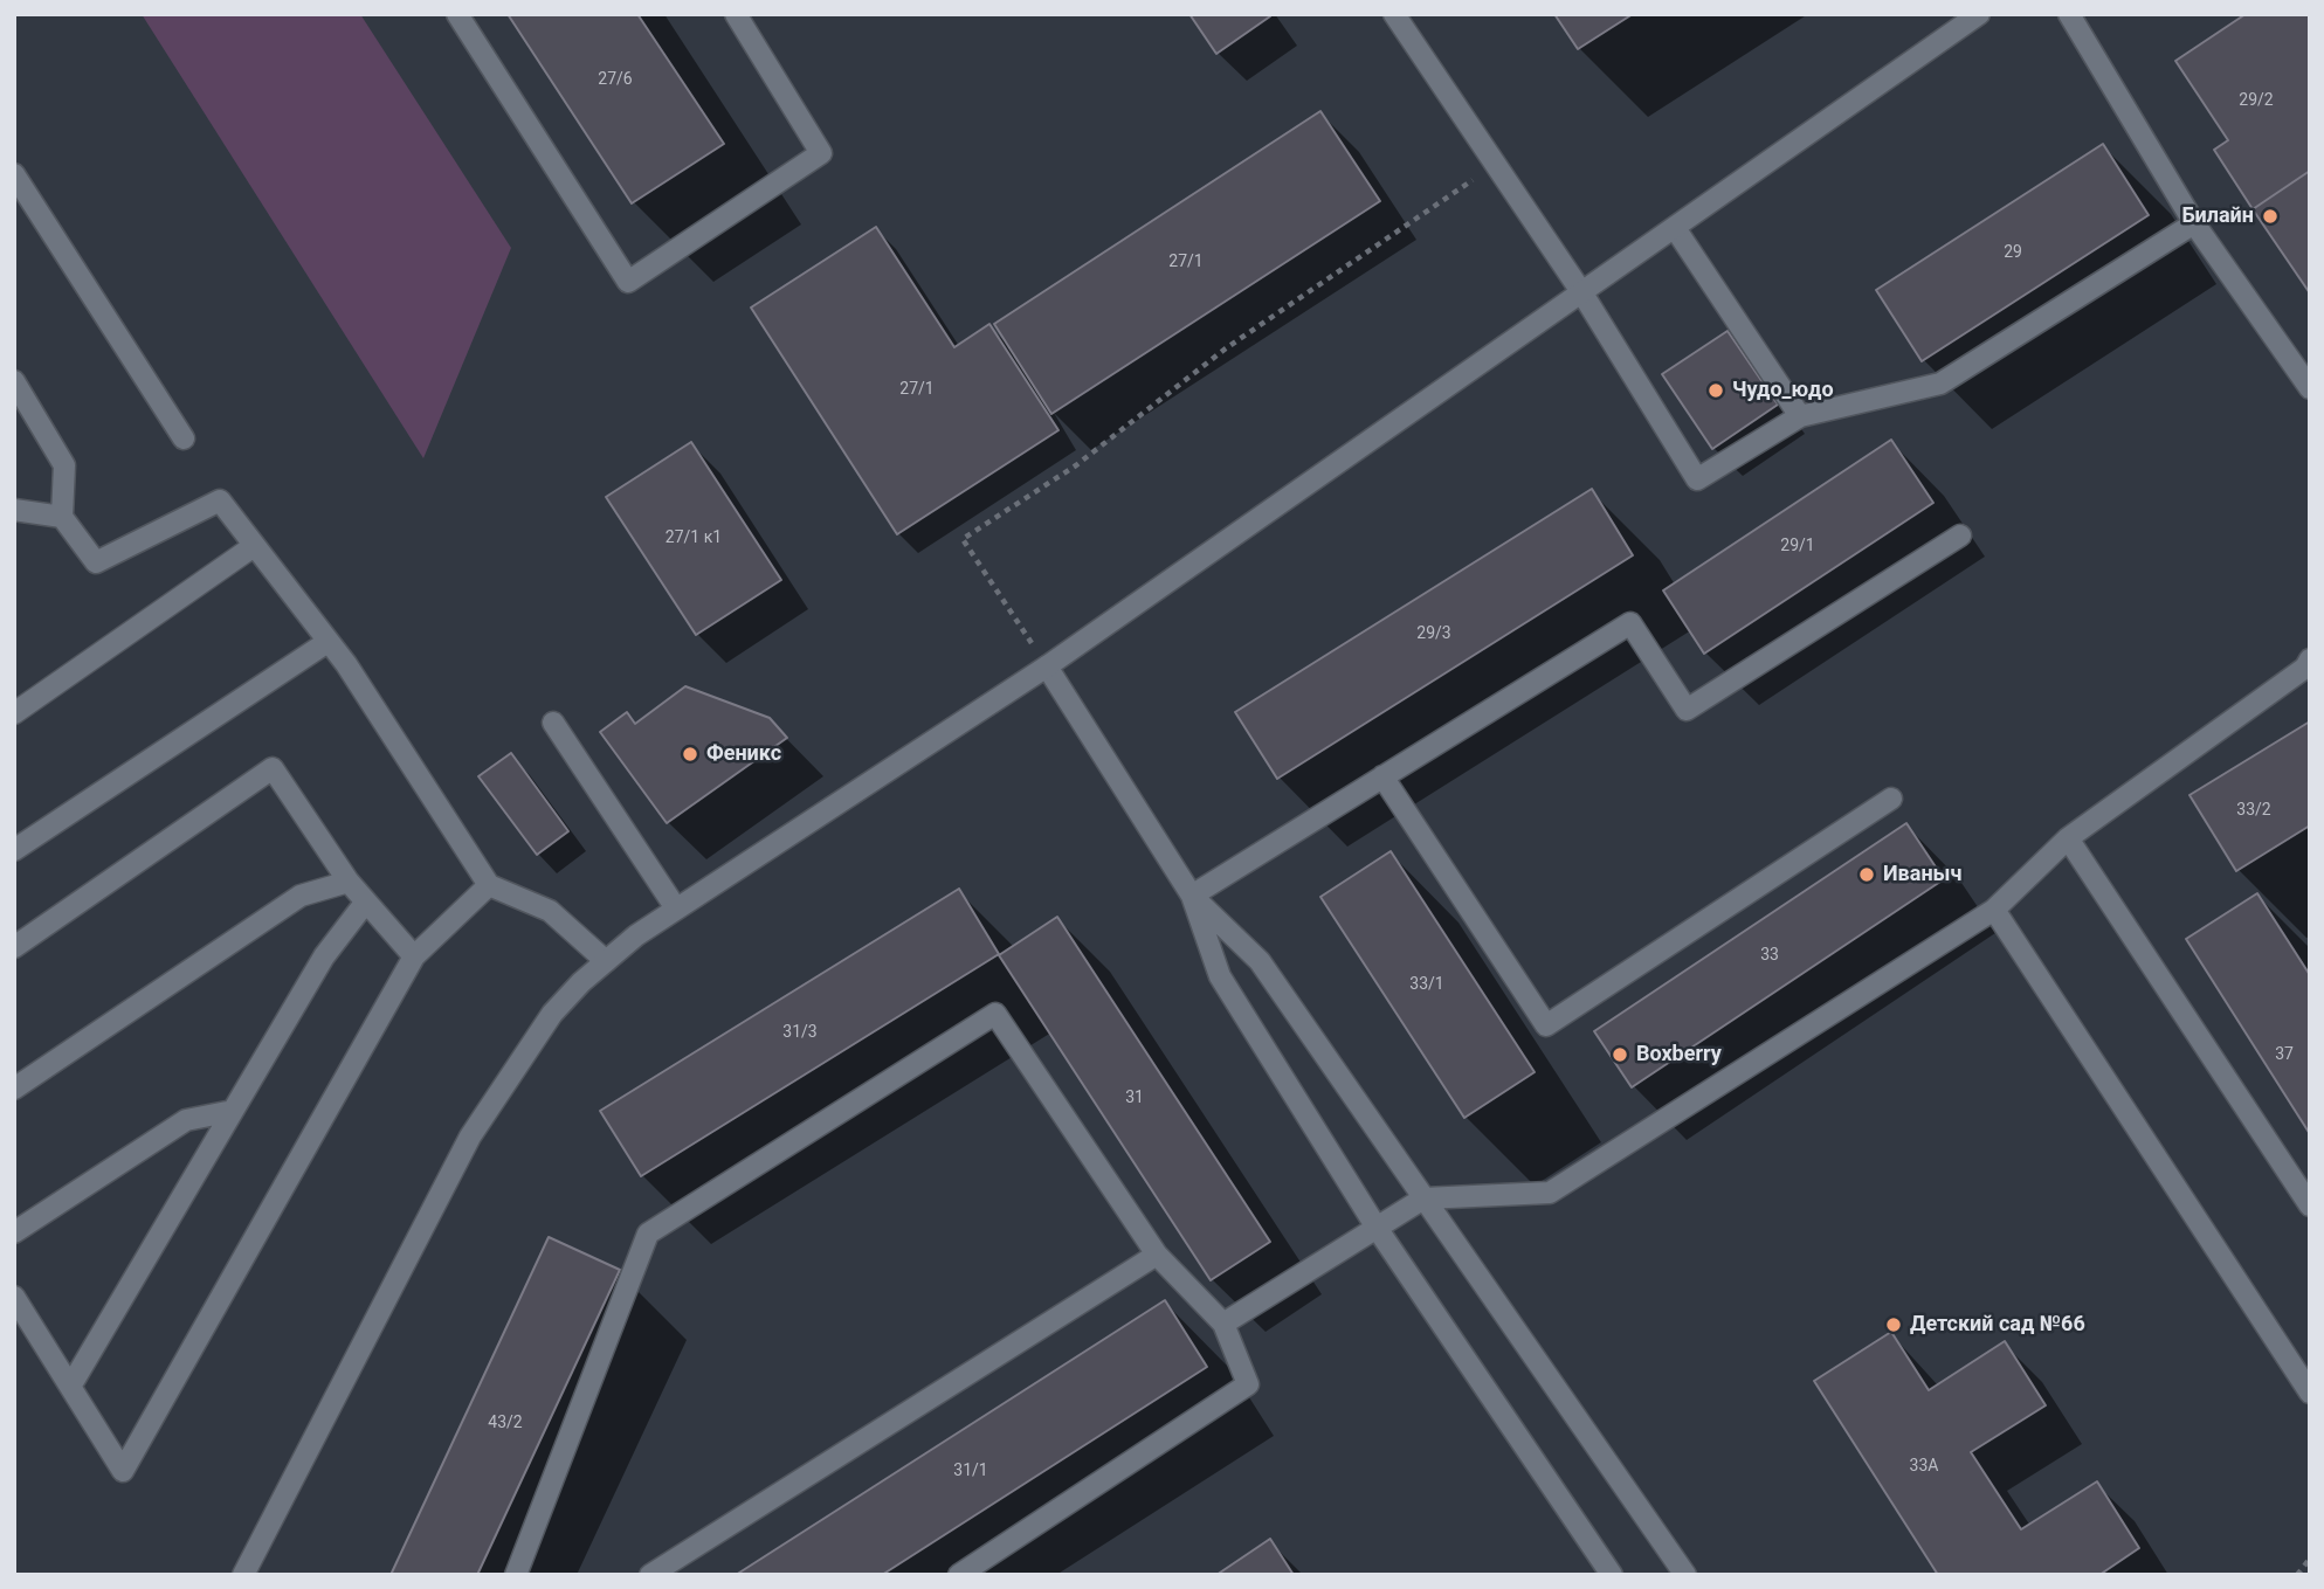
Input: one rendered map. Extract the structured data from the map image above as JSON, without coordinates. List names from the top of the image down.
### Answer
{
  "places": [
    "Билайн",
    "Чудо_юдо",
    "Феникс",
    "Иваныч",
    "Boxberry",
    "Детский сад №66"
  ],
  "house_numbers": [
    "27/6",
    "29/2",
    "29",
    "27/1",
    "27/1",
    "27/1 к1",
    "29/1",
    "29/3",
    "33/2",
    "33",
    "33/1",
    "31/3",
    "37",
    "31",
    "43/2",
    "33А",
    "31/1"
  ]
}
